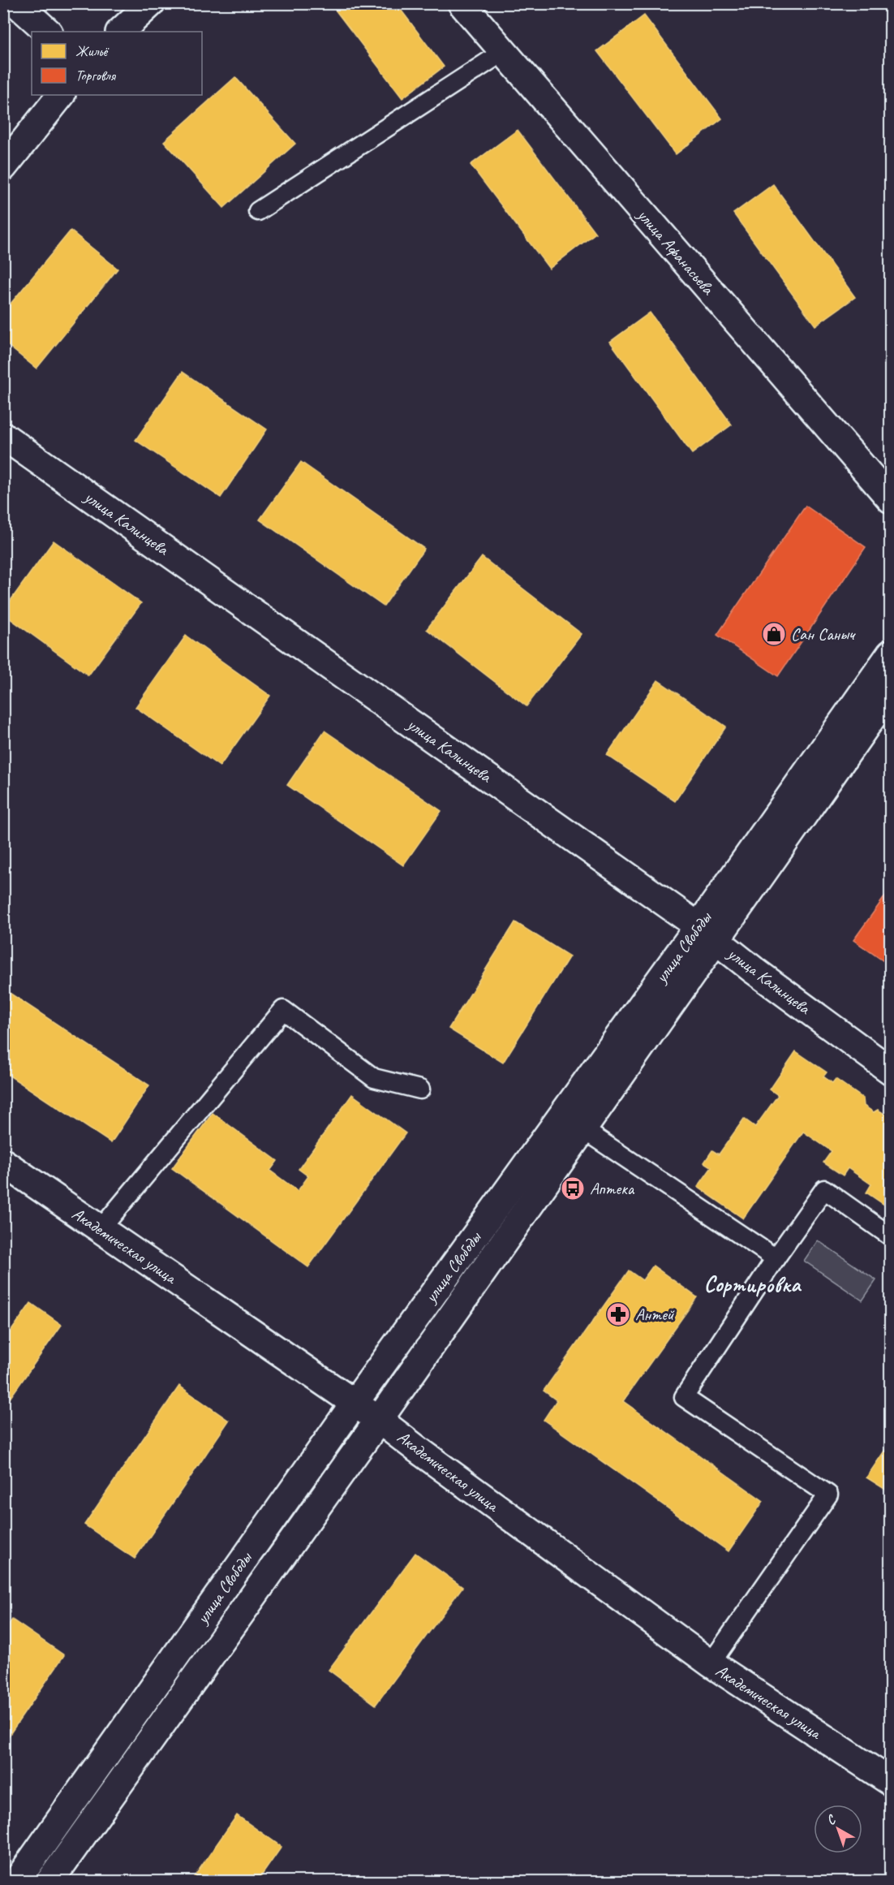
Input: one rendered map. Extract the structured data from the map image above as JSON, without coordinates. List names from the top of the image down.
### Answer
{
  "streets": {
    "street": [
      "улица Афанасьева",
      "улица Калинцева",
      "улица Свободы",
      "Академическая улица"
    ]
  },
  "crossings": [
    ["улица Калинцева", "улица Свободы"],
    ["улица Свободы", "Академическая улица"]
  ],
  "districts": ["Сортировка"],
  "places": {
    "shop": ["Сан Саныч"],
    "bus stop": ["Аптека"],
    "pharmacy": ["Антей"]
  },
  "legend": ["Жильё", "Торговля"],
  "north": "top left"
}
